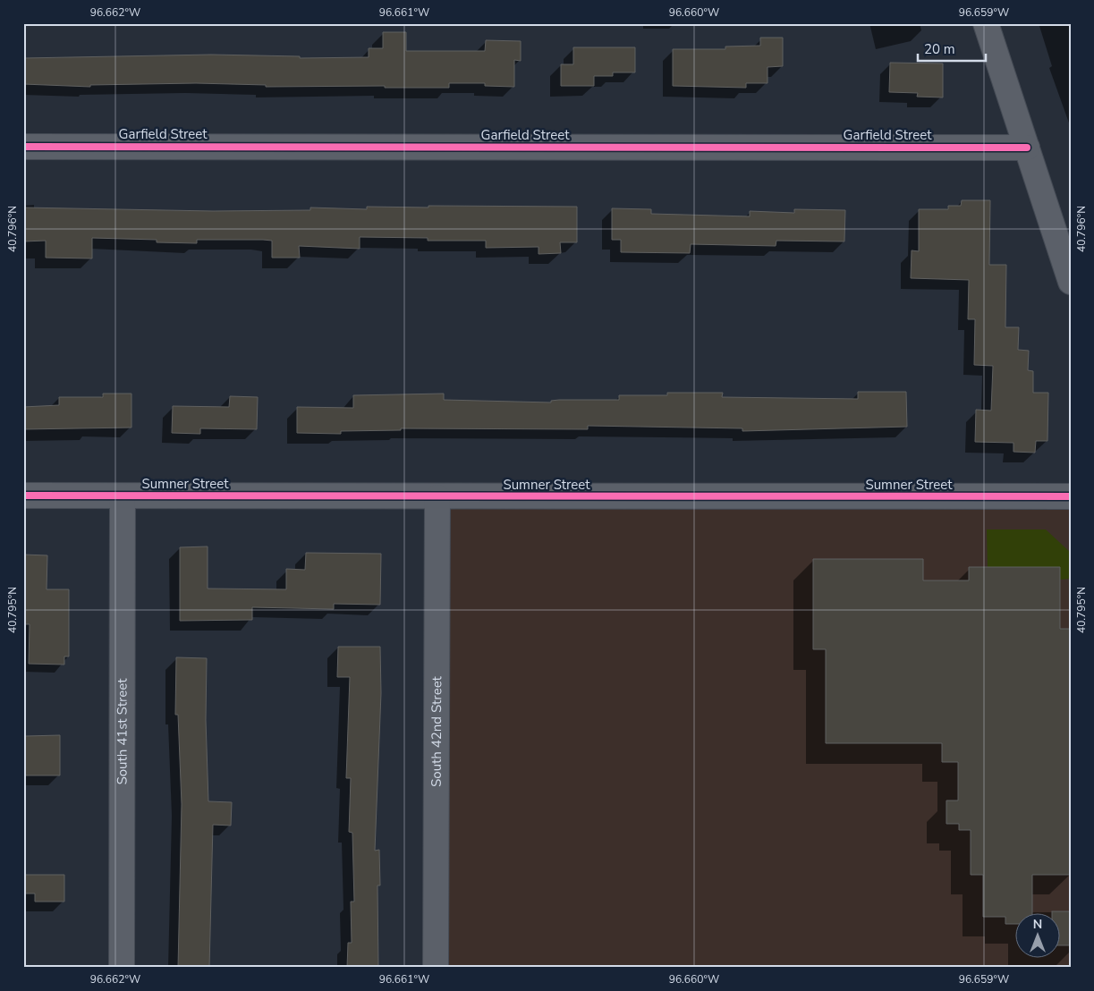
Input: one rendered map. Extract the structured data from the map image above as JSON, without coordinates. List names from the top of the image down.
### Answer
{
  "streets": {
    "street": [
      "Garfield Street",
      "Sumner Street",
      "South 41st Street",
      "South 42nd Street"
    ]
  },
  "crossings": [
    ["Sumner Street", "South 41st Street"],
    ["Sumner Street", "South 42nd Street"]
  ],
  "scale_bar": "20 m",
  "north": "top",
  "coordinates": [
    "96.662°W",
    "96.661°W",
    "96.660°W",
    "96.659°W",
    "40.796°N",
    "40.795°N"
  ]
}
